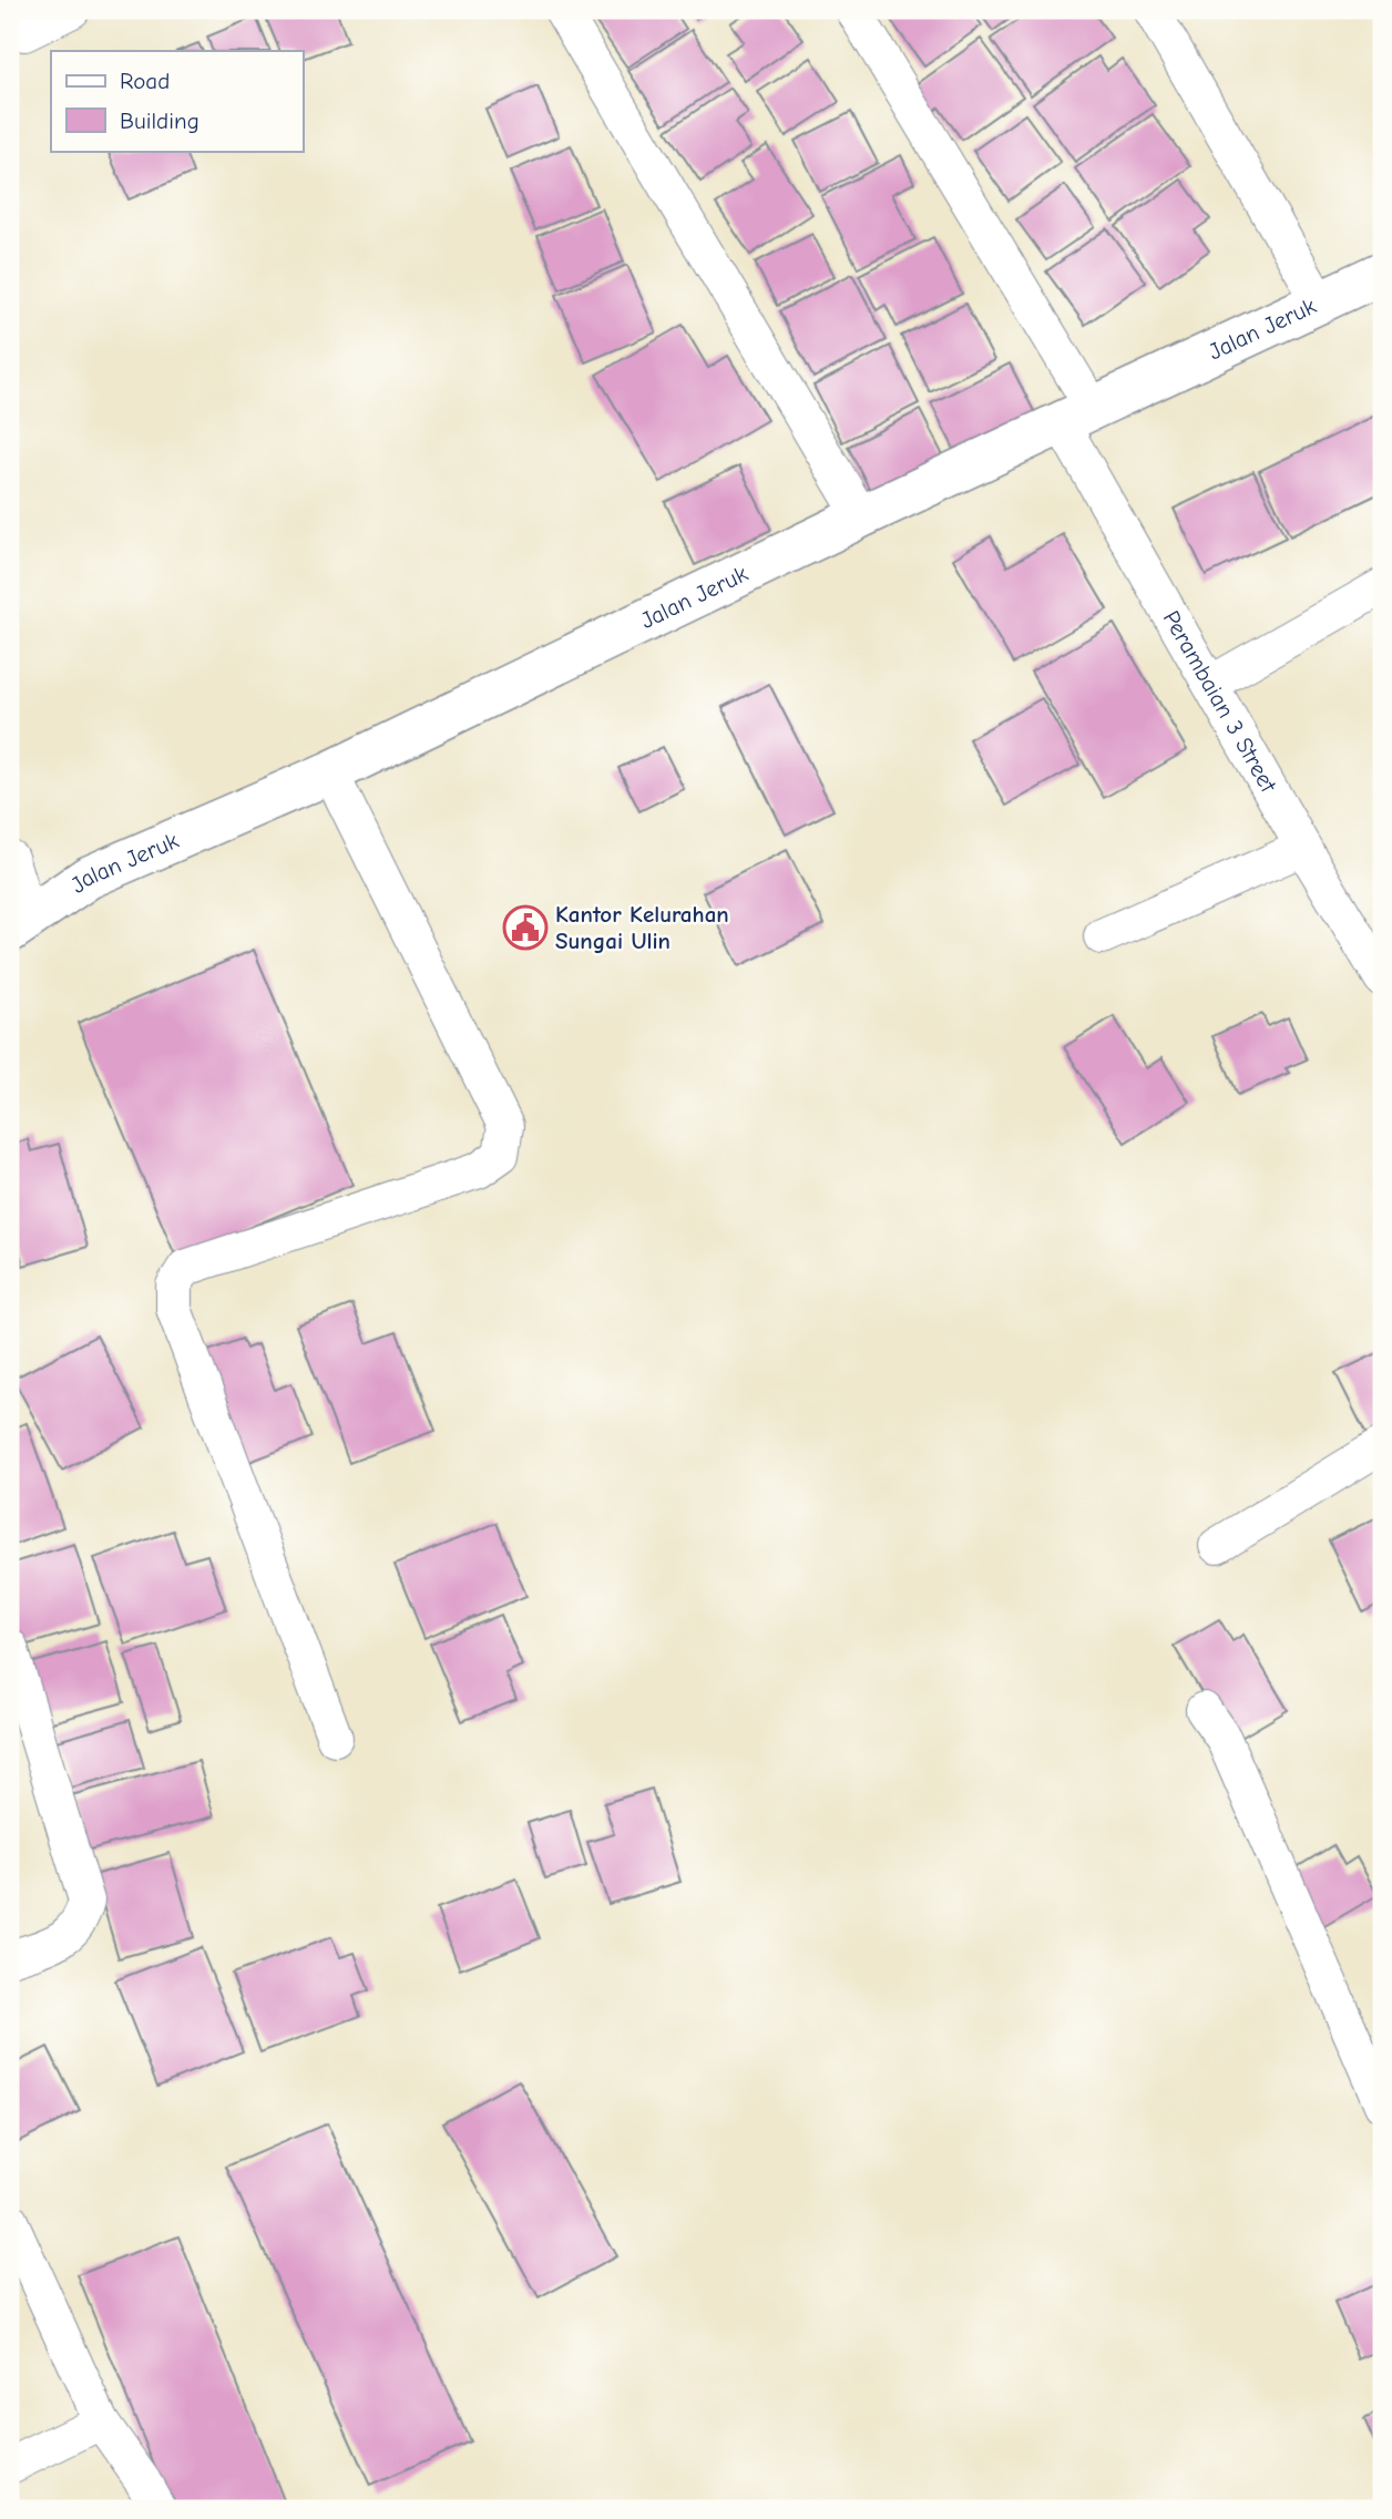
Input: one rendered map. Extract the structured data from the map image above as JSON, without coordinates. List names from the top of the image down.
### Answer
{
  "streets": {
    "street": ["Jalan Jeruk", "Perambaian 3 Street"]
  },
  "crossings": [
    ["Jalan Jeruk", "Perambaian 3 Street"]
  ],
  "places": {
    "public building": ["Kantor Kelurahan Sungai Ulin"]
  },
  "legend": ["Road", "Building"]
}
